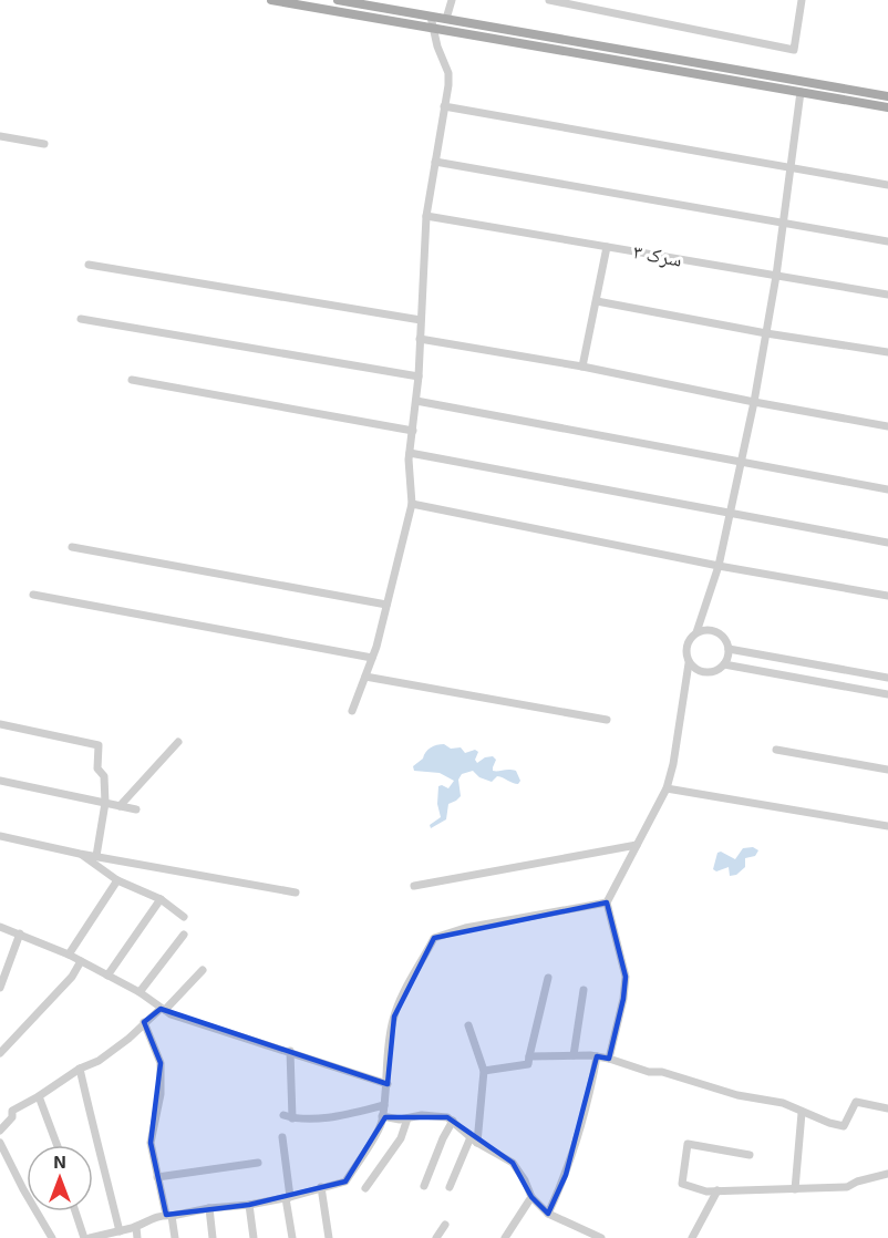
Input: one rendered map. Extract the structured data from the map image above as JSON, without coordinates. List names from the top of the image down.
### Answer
{
  "streets": {
    "street": ["سرک ۳"]
  },
  "north": "top"
}
